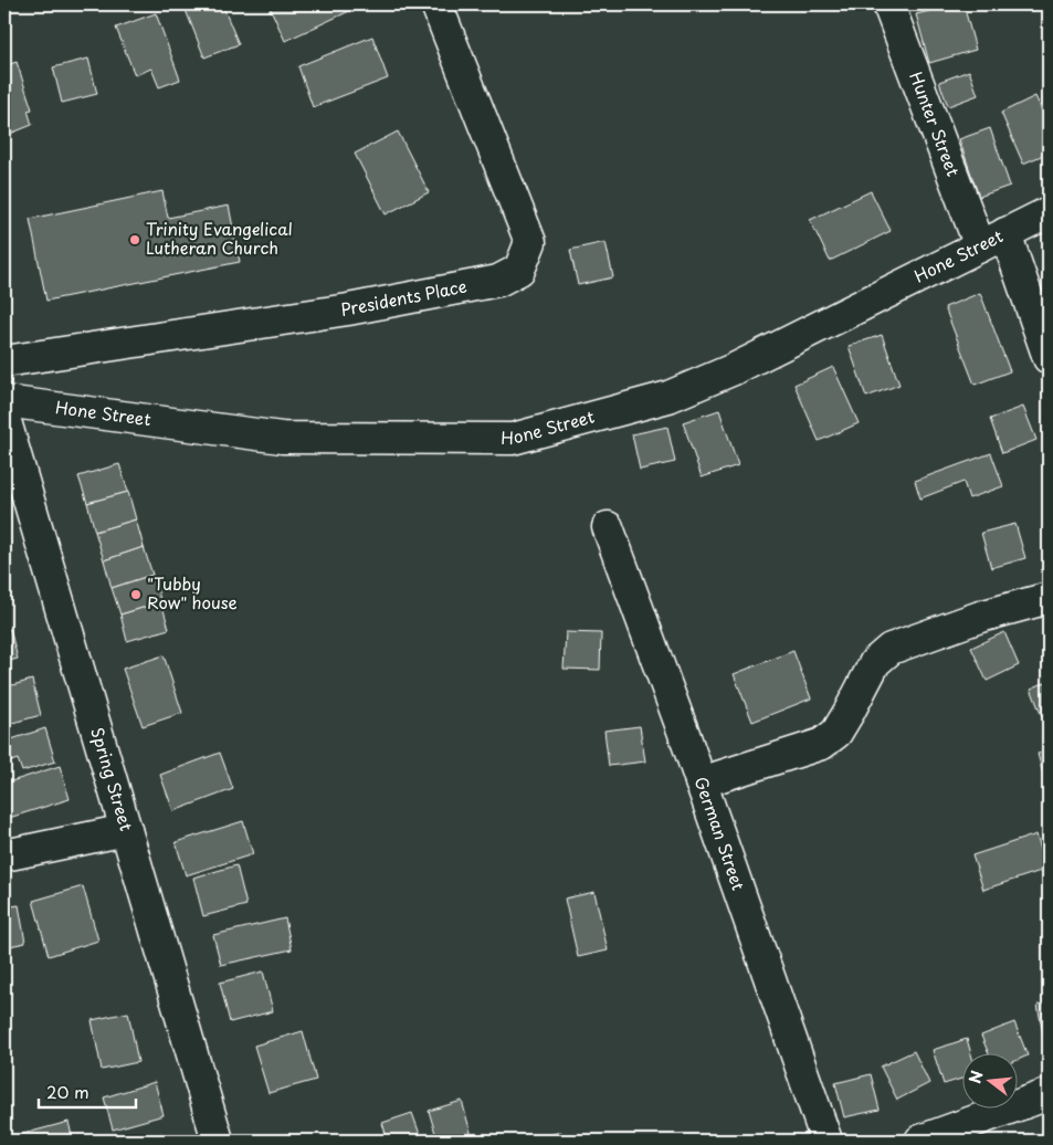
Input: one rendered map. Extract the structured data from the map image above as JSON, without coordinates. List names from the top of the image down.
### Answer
{
  "streets": {
    "street": [
      "Hunter Street",
      "Hone Street",
      "Presidents Place",
      "Spring Street",
      "German Street"
    ]
  },
  "crossings": [
    ["Hunter Street", "Hone Street"]
  ],
  "places": ["Trinity Evangelical Lutheran Church", "\"Tubby Row\" house"],
  "scale_bar": "20 m",
  "north": "left"
}
